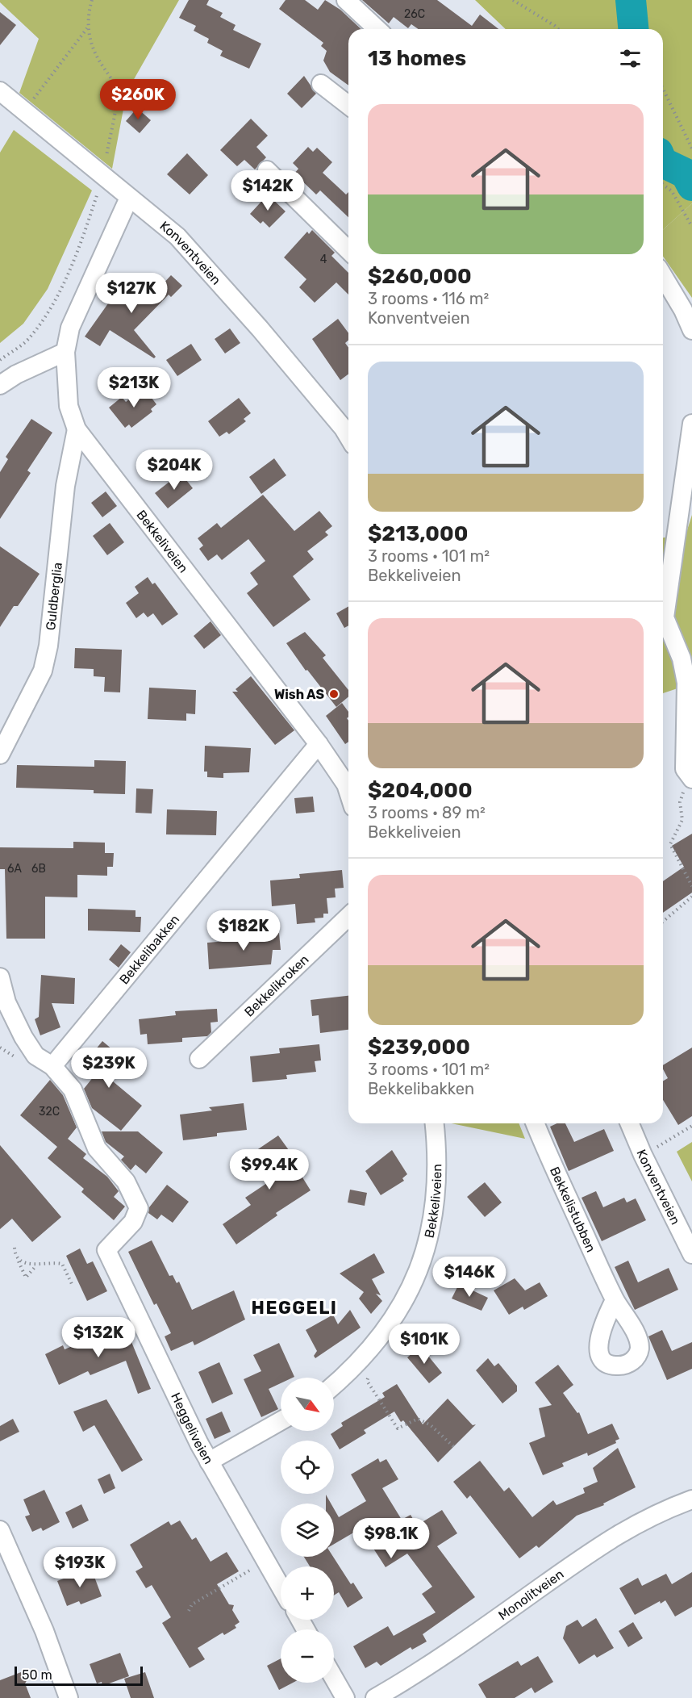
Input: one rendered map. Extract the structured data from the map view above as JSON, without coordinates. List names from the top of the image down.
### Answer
{
  "streets": {
    "street": [
      "Konventveien",
      "Bekkeliveien",
      "Guldberglia",
      "Bekkelibakken",
      "Bekkelikroken",
      "Bekkelistubben",
      "Heggeliveien",
      "Monolitveien"
    ]
  },
  "crossings": [
    ["Konventveien", "Bekkeliveien"],
    ["Bekkeliveien", "Guldberglia"],
    ["Bekkeliveien", "Bekkelibakken"],
    ["Bekkelibakken", "Heggeliveien"]
  ],
  "districts": ["HEGGELI"],
  "places": ["Wish AS"],
  "house_numbers": [
    "26C",
    "4",
    "6A",
    "6B",
    "32C"
  ],
  "scale_bar": "50 m",
  "north": "bottom right",
  "page": {
    "heading": "13 homes",
    "price": [
      "$260K",
      "$142K",
      "$127K",
      "$213K",
      "$204K",
      "$182K",
      "$239K",
      "$99.4K",
      "$146K",
      "$132K",
      "$101K",
      "$98.1K",
      "$193K"
    ],
    "list": [
      {
        "name": "$260,000",
        "note": "3 rooms · 116 m² · Konventveien"
      },
      {
        "name": "$213,000",
        "note": "3 rooms · 101 m² · Bekkeliveien"
      },
      {
        "name": "$204,000",
        "note": "3 rooms · 89 m² · Bekkeliveien"
      },
      {
        "name": "$239,000",
        "note": "3 rooms · 101 m² · Bekkelibakken"
      }
    ],
    "map_buttons": ["+", "−"],
    "scale": "50 m"
  }
}
